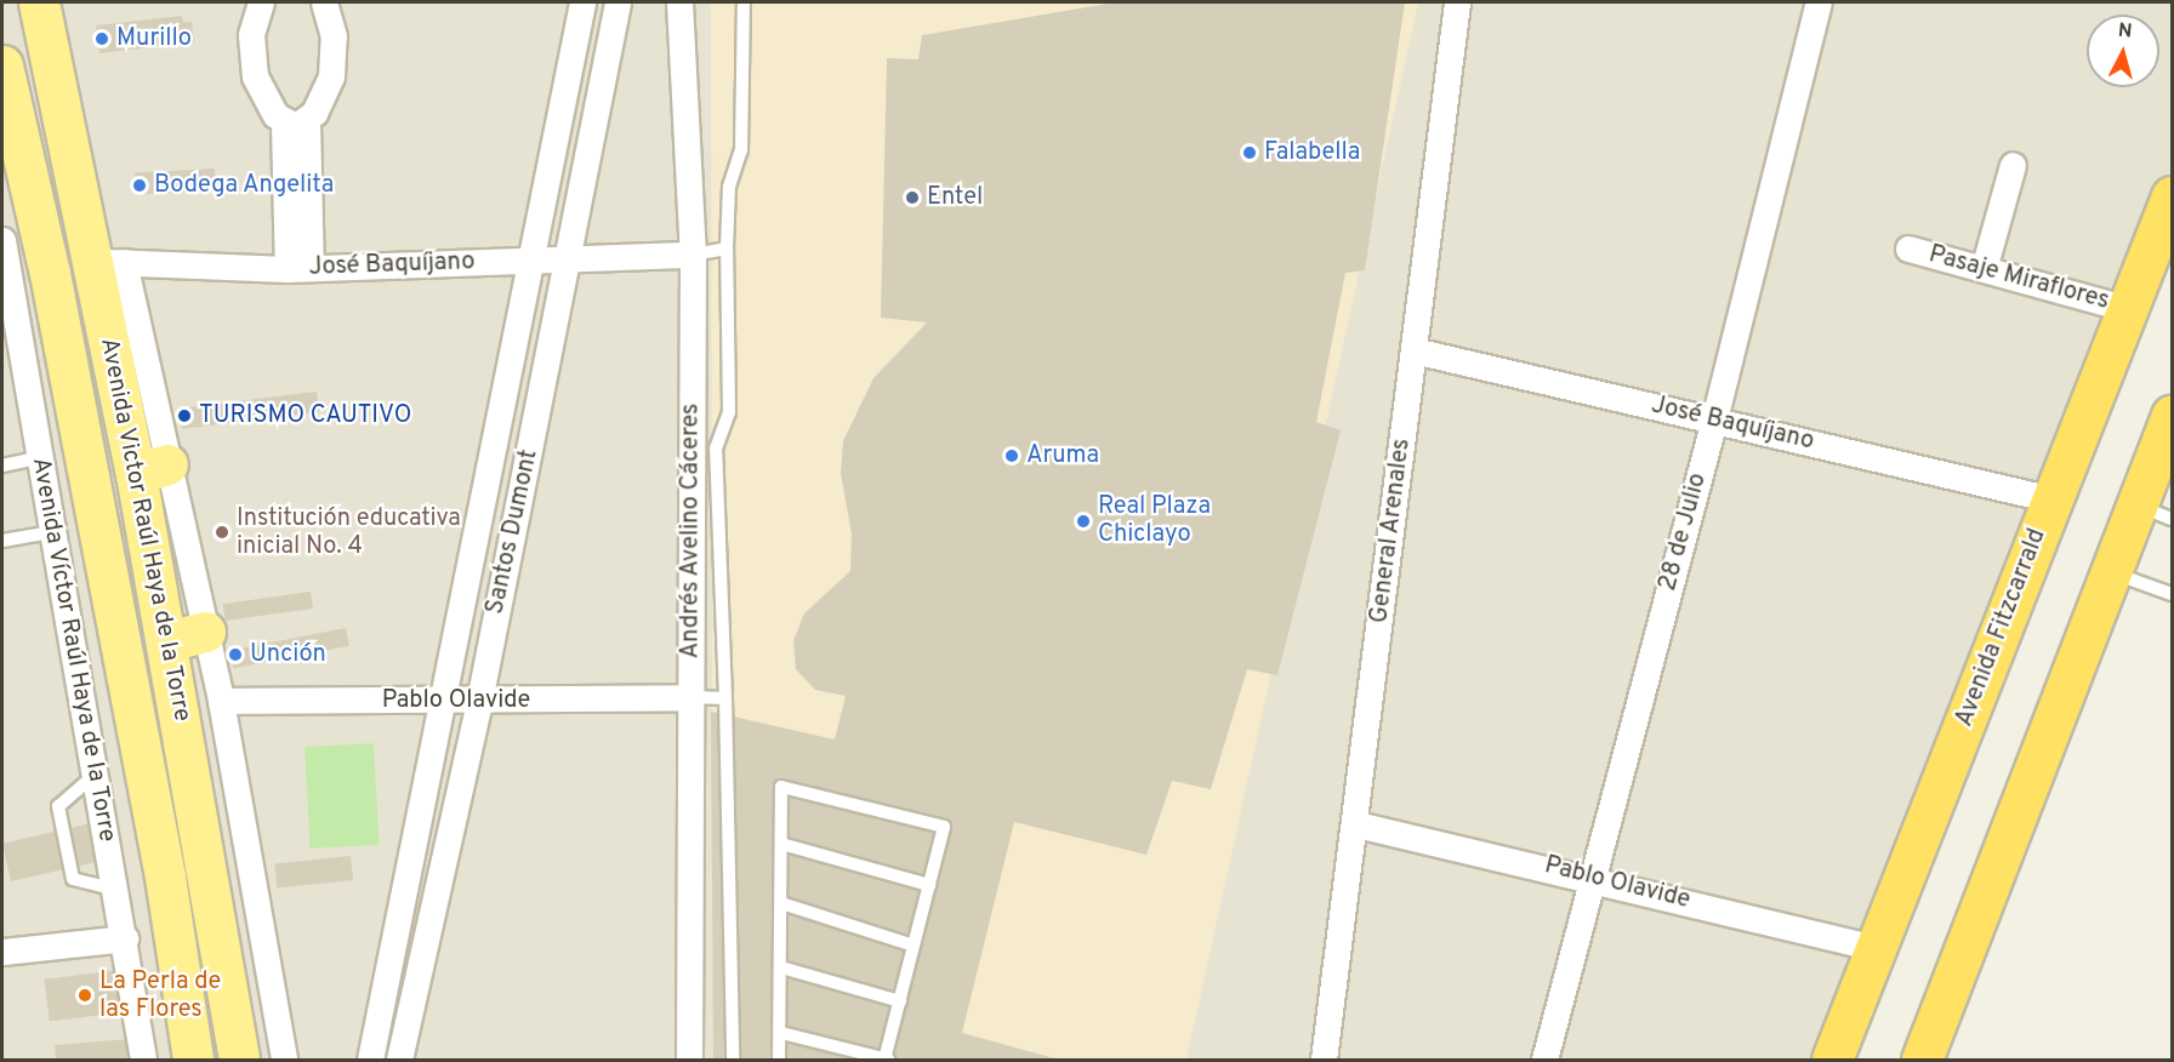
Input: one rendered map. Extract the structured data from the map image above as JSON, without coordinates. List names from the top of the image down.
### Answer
{
  "streets": {
    "highway": ["Avenida Fitzcarrald"],
    "main road": ["Avenida Victor Raúl Haya de la Torre"],
    "street": [
      "José Baquíjano",
      "Pasaje Miraflores",
      "Andrés Avelino Cáceres",
      "General Arenales",
      "Santos Dumont",
      "28 de Julio",
      "Avenida Víctor Raúl Haya de la Torre",
      "Pablo Olavide"
    ]
  },
  "crossings": [
    ["José Baquíjano", "Avenida Victor Raúl Haya de la Torre"],
    ["José Baquíjano", "Andrés Avelino Cáceres"],
    ["José Baquíjano", "General Arenales"],
    ["José Baquíjano", "Santos Dumont"],
    ["José Baquíjano", "28 de Julio"],
    ["José Baquíjano", "Avenida Fitzcarrald"],
    ["Pasaje Miraflores", "Avenida Fitzcarrald"],
    ["Andrés Avelino Cáceres", "Pablo Olavide"],
    ["General Arenales", "Pablo Olavide"],
    ["Santos Dumont", "Pablo Olavide"],
    ["28 de Julio", "Pablo Olavide"],
    ["Avenida Fitzcarrald", "Pablo Olavide"]
  ],
  "places": [
    "Murillo",
    "Falabella",
    "Bodega Angelita",
    "Entel",
    "TURISMO CAUTIVO",
    "Aruma",
    "Real Plaza Chiclayo",
    "Institución educativa inicial No. 4",
    "Unción",
    "La Perla de las Flores"
  ],
  "north": "top"
}
